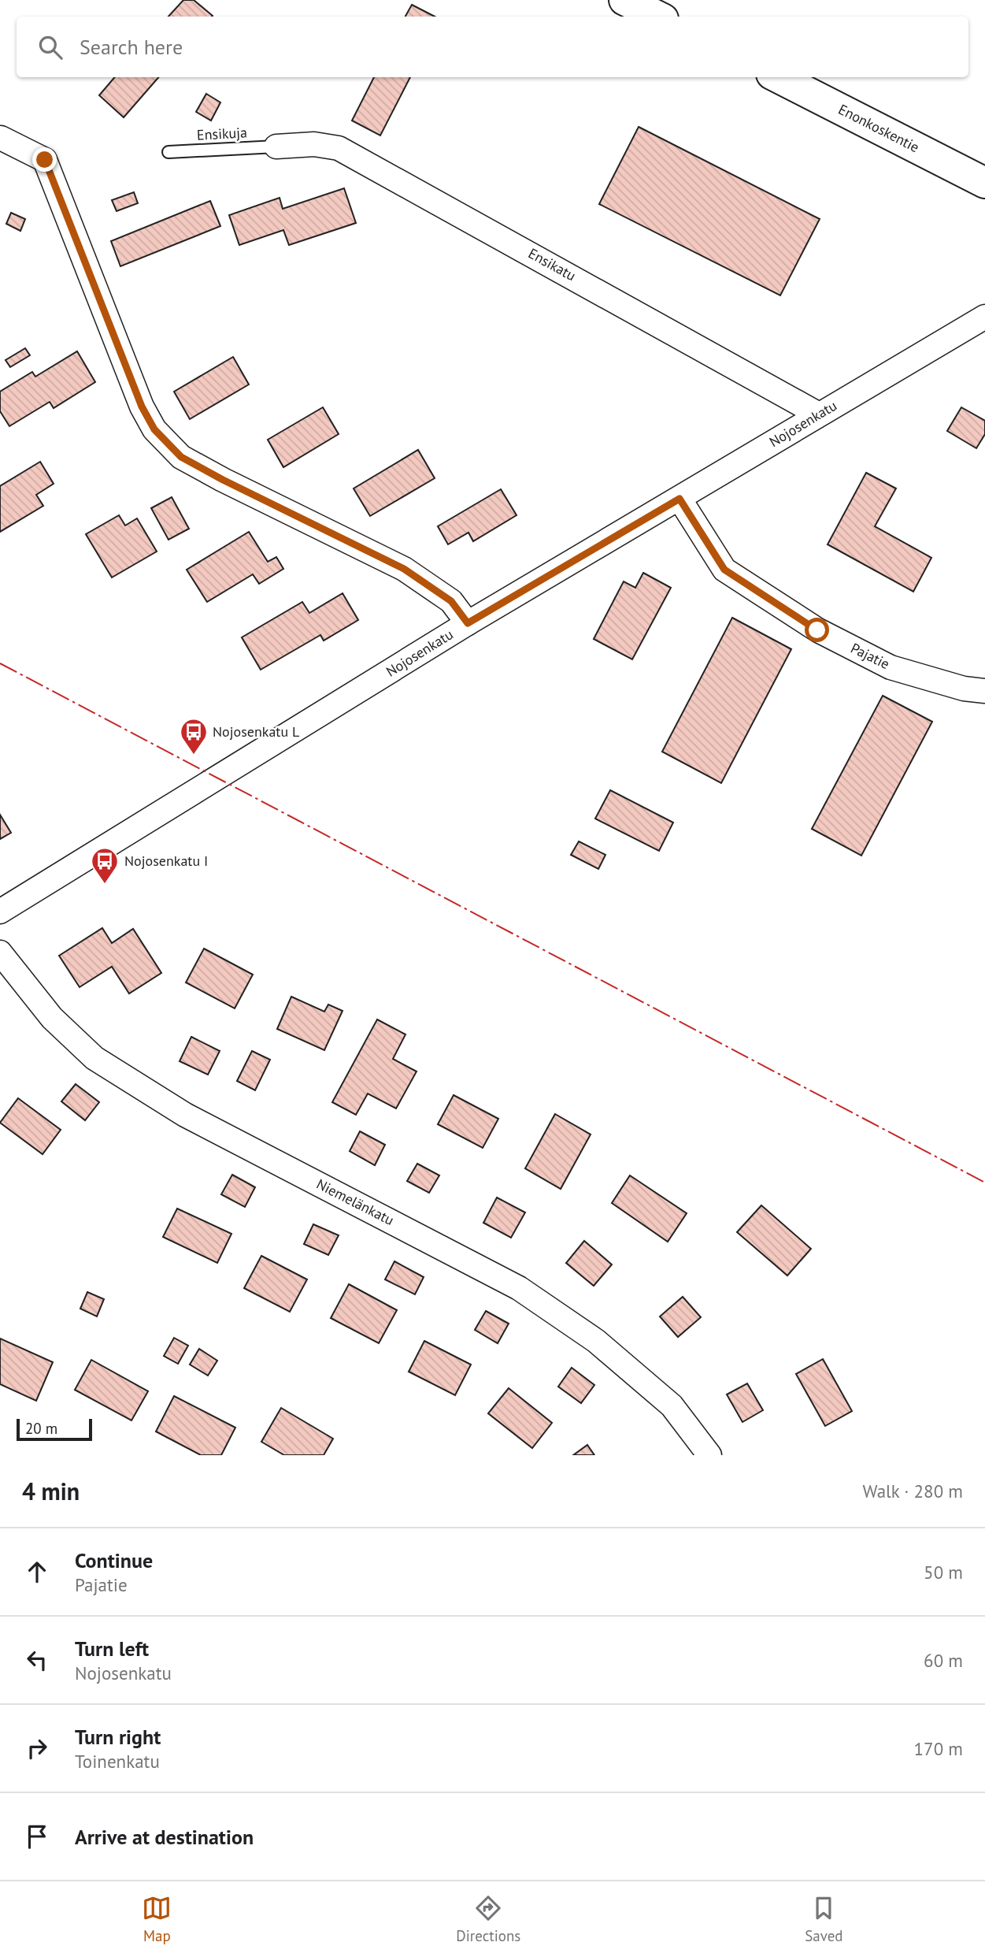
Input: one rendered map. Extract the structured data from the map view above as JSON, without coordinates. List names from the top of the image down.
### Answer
{
  "streets": {
    "main road": ["Enonkoskentie"],
    "street": [
      "Ensikatu",
      "Nojosenkatu",
      "Pajatie",
      "Niemelänkatu"
    ],
    "lane": ["Ensikuja"]
  },
  "crossings": [
    ["Ensikuja", "Ensikatu"],
    ["Ensikatu", "Nojosenkatu"],
    ["Nojosenkatu", "Pajatie"]
  ],
  "places": {
    "bus stop": ["Nojosenkatu L", "Nojosenkatu I"]
  },
  "scale_bar": "20 m",
  "page": {
    "search": "Search here",
    "scale": "20 m",
    "heading": ["4 min", "Walk · 280 m"],
    "list": [
      ["Continue", "Pajatie", "50 m"],
      ["Turn left", "Nojosenkatu", "60 m"],
      ["Turn right", "Toinenkatu", "170 m"],
      "Arrive at destination"
    ],
    "nav": ["Map", "Directions", "Saved"]
  }
}
